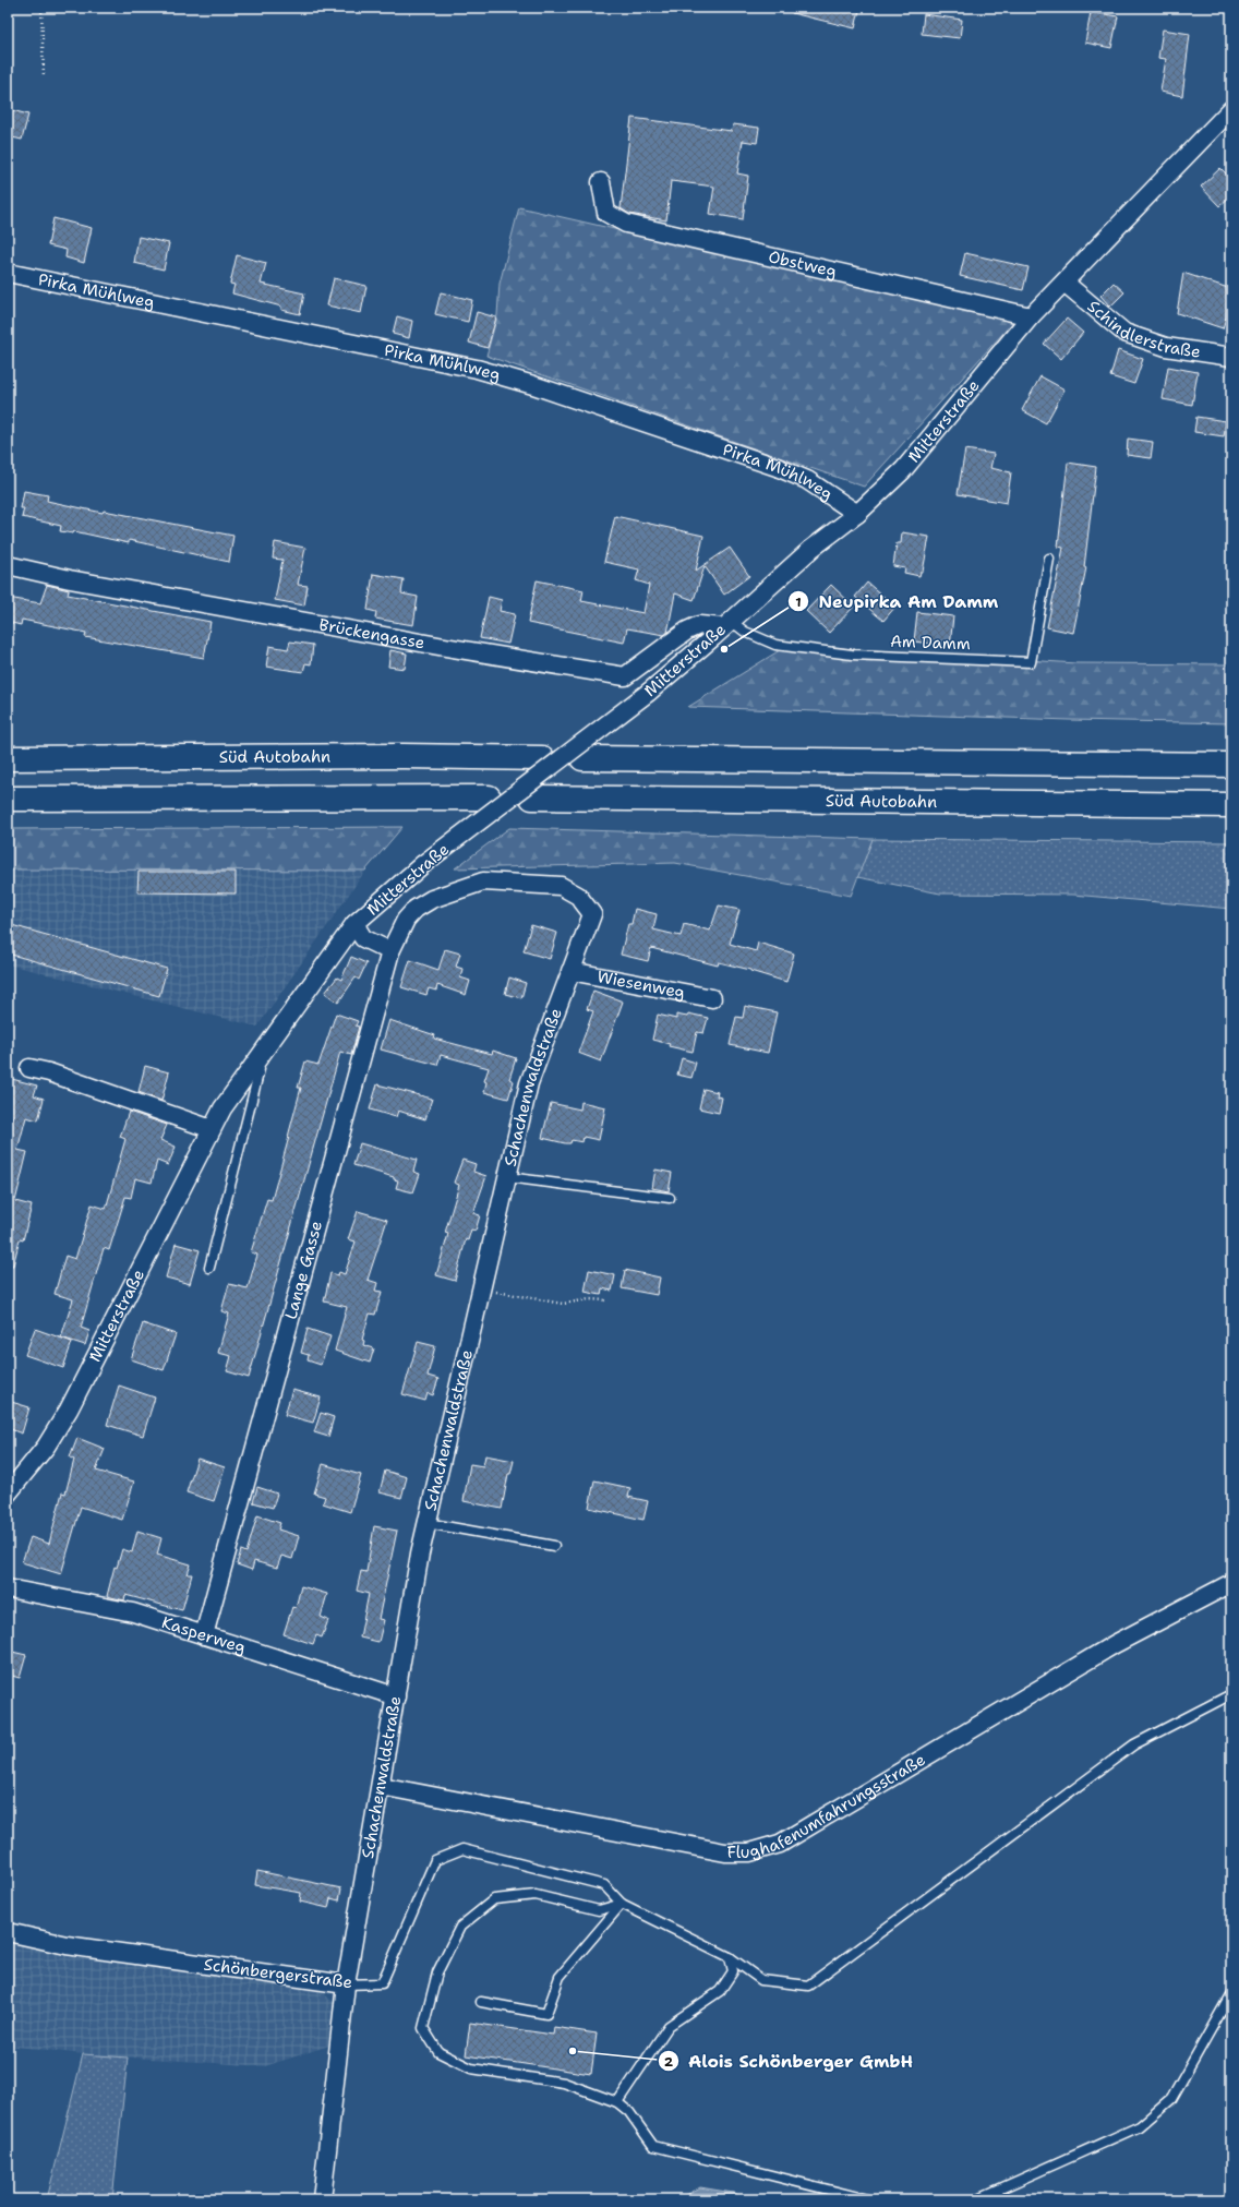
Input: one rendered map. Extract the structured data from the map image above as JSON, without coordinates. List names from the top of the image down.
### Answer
{
  "streets": {
    "highway": ["Süd Autobahn"],
    "street": [
      "Obstweg",
      "Pirka Mühlweg",
      "Schindlerstraße",
      "Mitterstraße",
      "Brückengasse",
      "Wiesenweg",
      "Schachenwaldstraße",
      "Lange Gasse",
      "Kasperweg",
      "Flughafenumfahrungsstraße",
      "Schönbergerstraße"
    ],
    "lane": ["Am Damm"]
  },
  "crossings": [
    ["Obstweg", "Mitterstraße"],
    ["Pirka Mühlweg", "Mitterstraße"],
    ["Schindlerstraße", "Mitterstraße"],
    ["Mitterstraße", "Brückengasse"],
    ["Mitterstraße", "Am Damm"],
    ["Brückengasse", "Am Damm"],
    ["Wiesenweg", "Schachenwaldstraße"],
    ["Schachenwaldstraße", "Lange Gasse"],
    ["Schachenwaldstraße", "Kasperweg"],
    ["Schachenwaldstraße", "Flughafenumfahrungsstraße"],
    ["Schachenwaldstraße", "Schönbergerstraße"],
    ["Lange Gasse", "Kasperweg"]
  ],
  "places": ["Neupirka Am Damm", "Alois Schönberger GmbH"]
}
